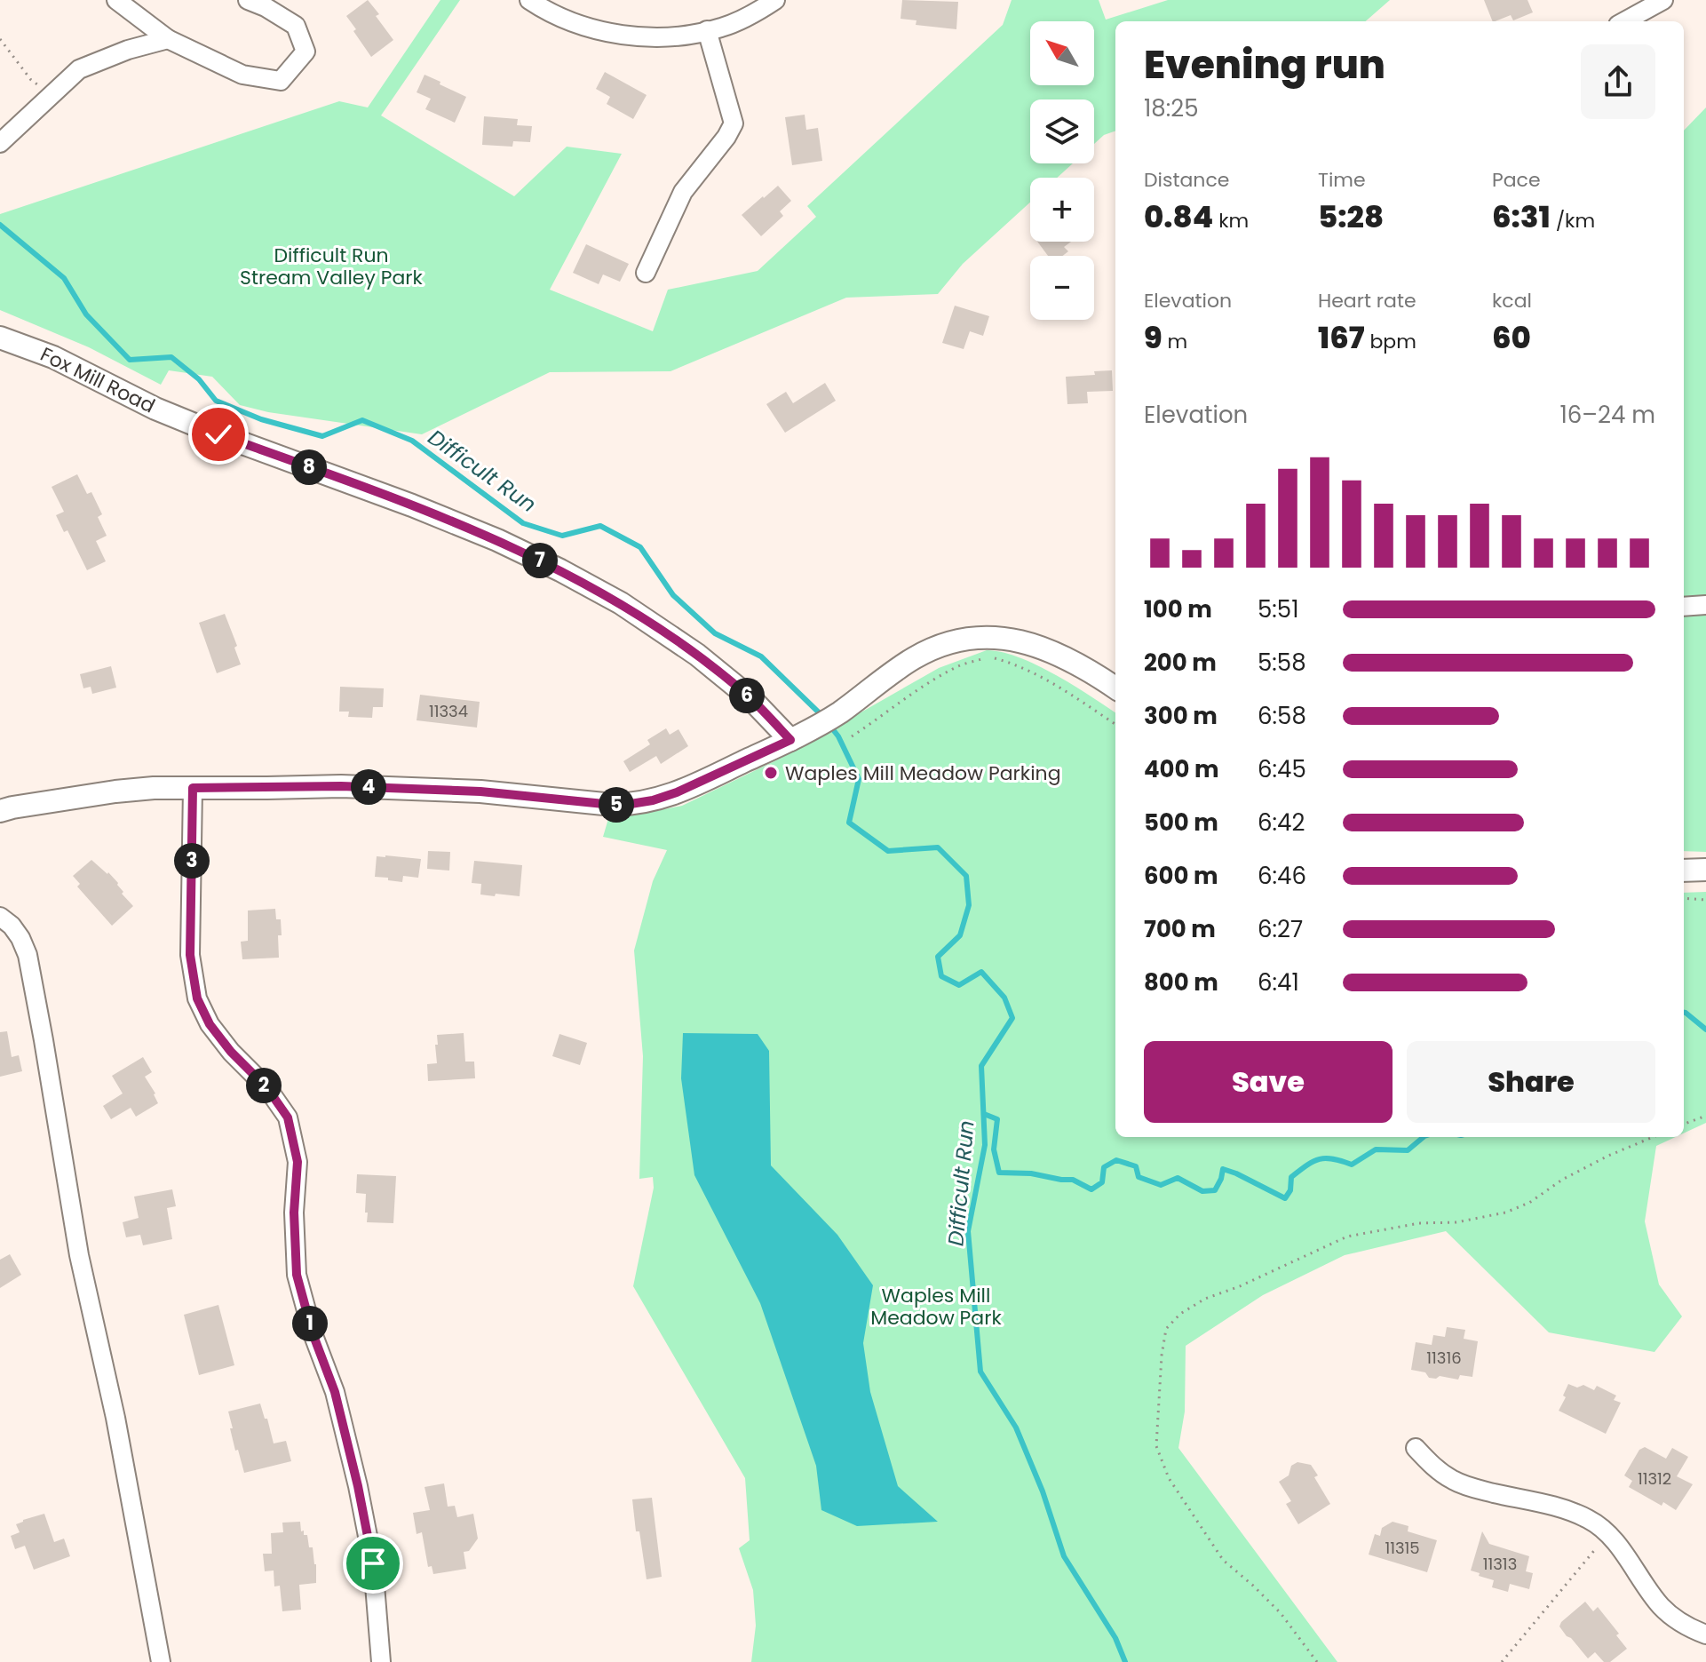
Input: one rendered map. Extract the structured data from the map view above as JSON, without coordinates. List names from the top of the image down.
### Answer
{
  "streets": {
    "main road": ["Fox Mill Road"]
  },
  "water": ["Difficult Run"],
  "parks": ["Difficult Run Stream Valley Park", "Waples Mill Meadow Park"],
  "places": ["Waples Mill Meadow Parking"],
  "house_numbers": [
    "11334",
    "11316",
    "11312",
    "11315",
    "11313"
  ],
  "north": "top left",
  "page": {
    "map_buttons": ["+", "−"],
    "heading": ["Evening run", "18:25"],
    "stats": [
      ["Distance", "0.84 km"],
      ["Time", "5:28"],
      ["Pace", "6:31 /km"],
      ["Elevation", "9 m"],
      ["Heart rate", "167 bpm"],
      ["kcal", "60"]
    ],
    "chart": ["Elevation", "16–24 m"],
    "pins": [
      "8",
      "7",
      "6",
      "4",
      "5",
      "3",
      "2",
      "1"
    ],
    "list": [
      {
        "name": "100 m",
        "note": "5:51"
      },
      {
        "name": "200 m",
        "note": "5:58"
      },
      {
        "name": "300 m",
        "note": "6:58"
      },
      {
        "name": "400 m",
        "note": "6:45"
      },
      {
        "name": "500 m",
        "note": "6:42"
      },
      {
        "name": "600 m",
        "note": "6:46"
      },
      {
        "name": "700 m",
        "note": "6:27"
      },
      {
        "name": "800 m",
        "note": "6:41"
      }
    ],
    "buttons": ["Save", "Share"]
  }
}
